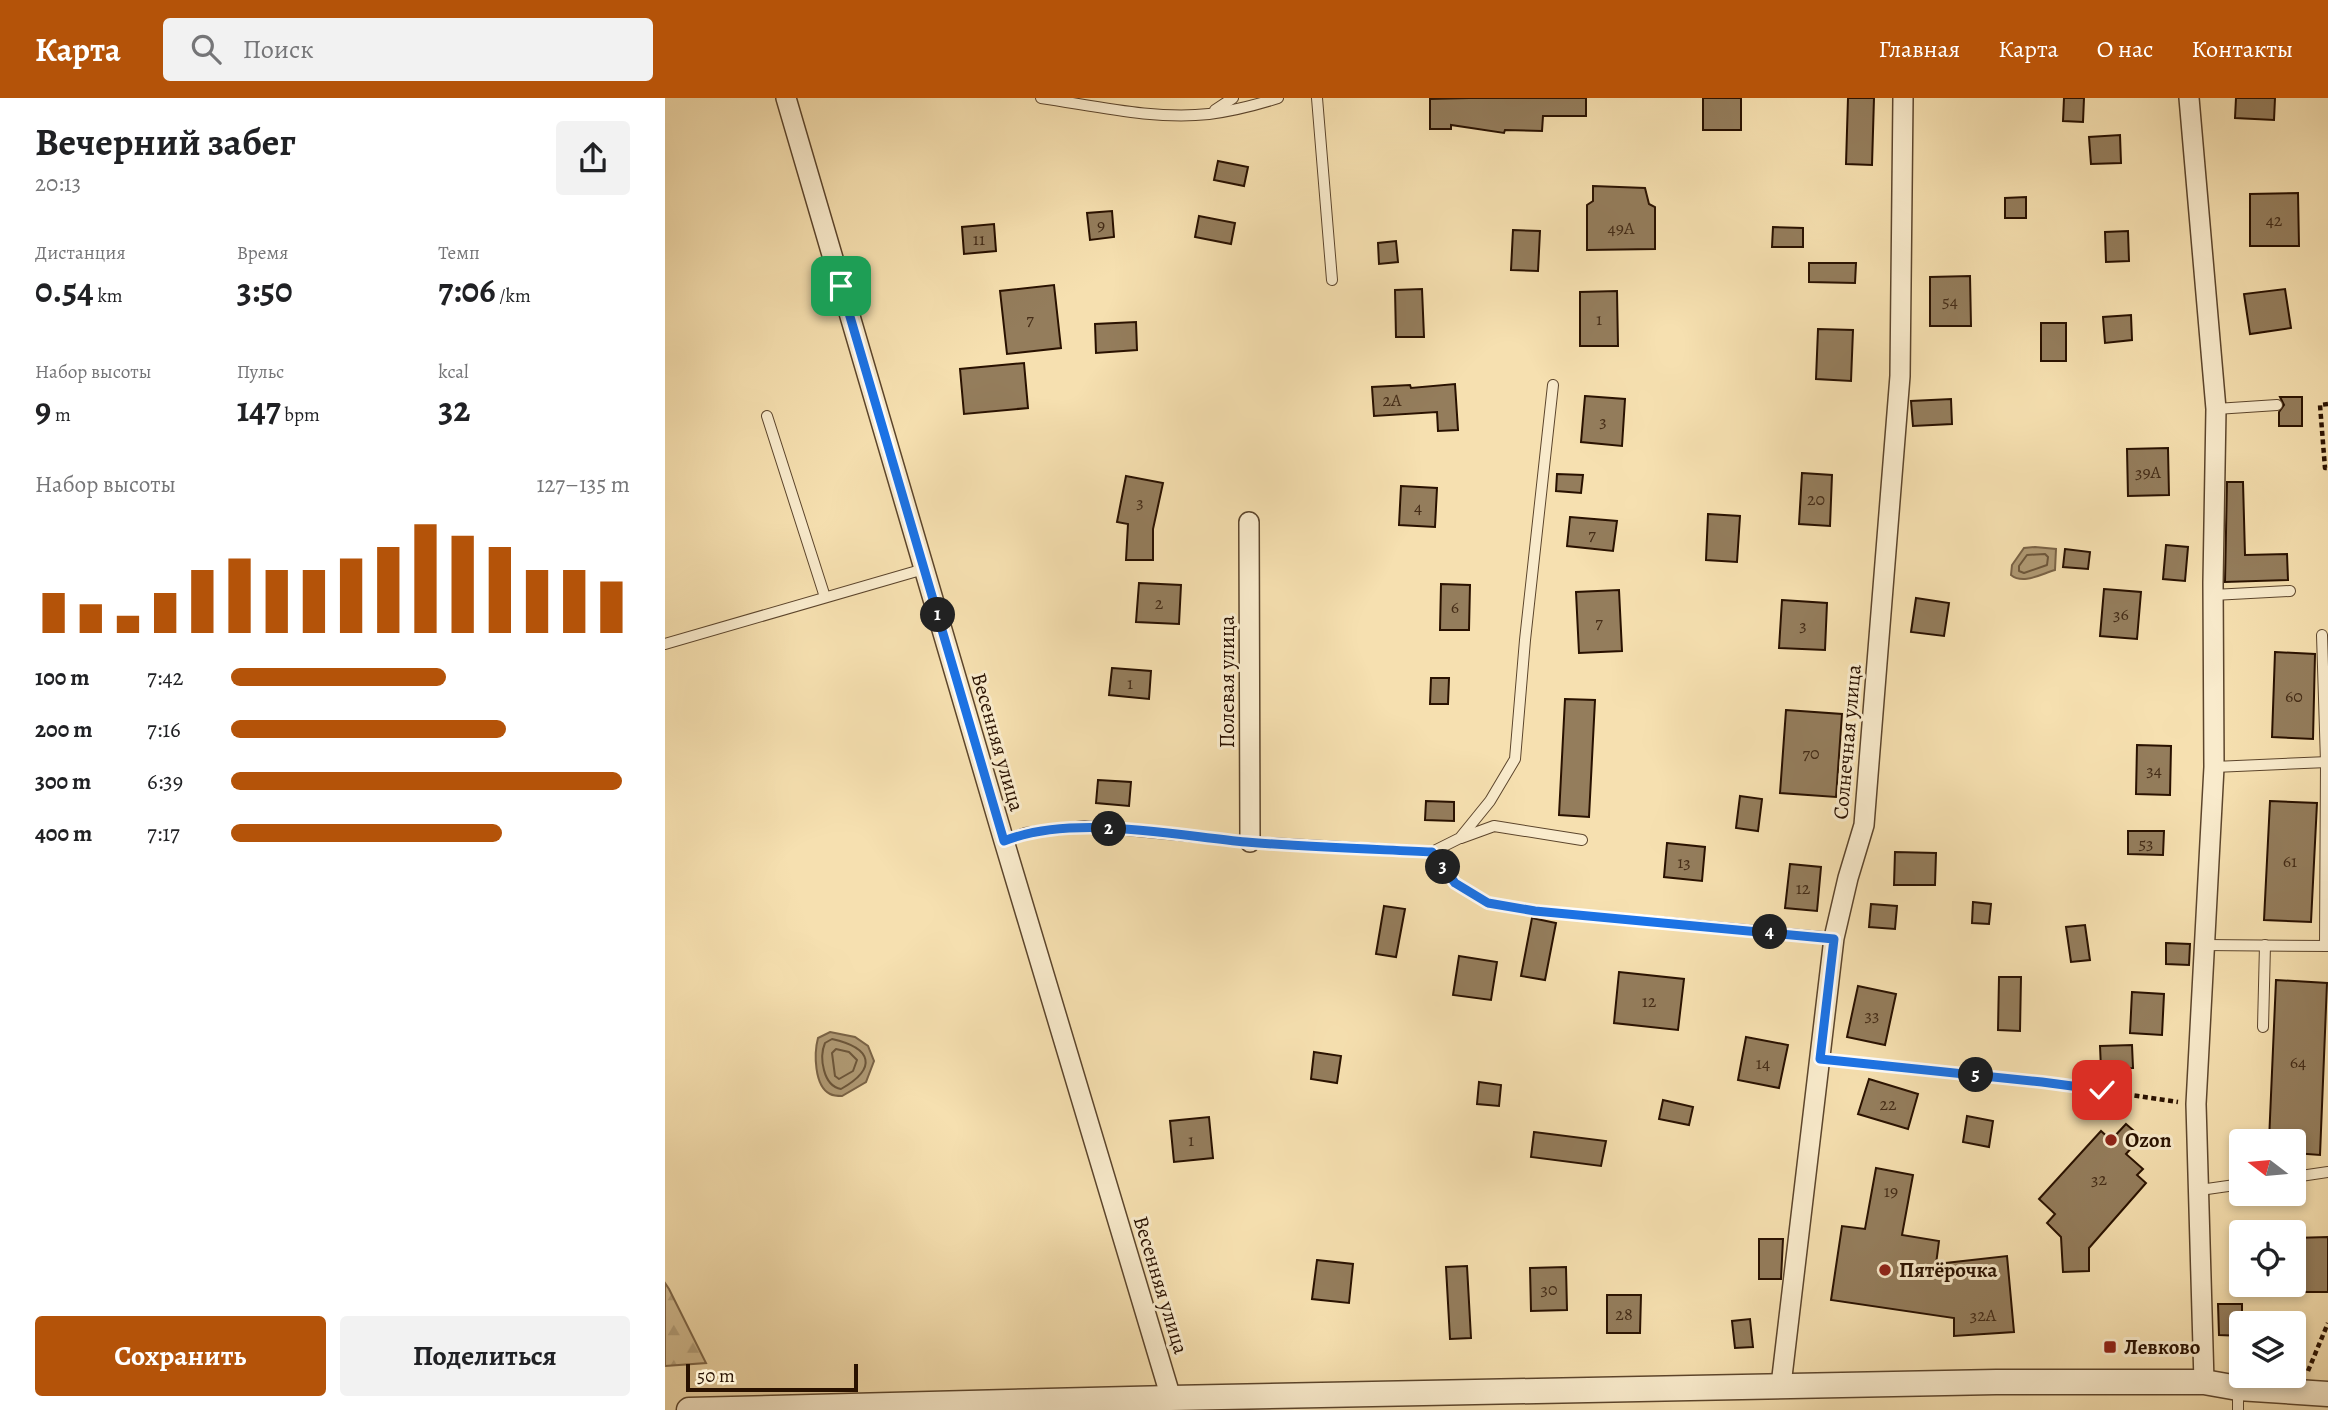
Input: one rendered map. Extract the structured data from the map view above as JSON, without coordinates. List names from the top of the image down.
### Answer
{
  "streets": {
    "street": ["Полевая улица", "Весенняя улица", "Солнечная улица"]
  },
  "places": {
    "other": ["Ozon", "Пятёрочка"],
    "transit": ["Левково"]
  },
  "house_numbers": [
    "42",
    "9",
    "49А",
    "11",
    "54",
    "7",
    "1",
    "2А",
    "3",
    "39А",
    "20",
    "3",
    "4",
    "7",
    "2",
    "6",
    "36",
    "7",
    "3",
    "1",
    "60",
    "70",
    "34",
    "53",
    "61",
    "13",
    "12",
    "12",
    "33",
    "64",
    "14",
    "22",
    "1",
    "32",
    "19",
    "30",
    "28",
    "32А"
  ],
  "scale_bar": "50 m",
  "north": "left",
  "page": {
    "header": "Карта",
    "search": "Поиск",
    "nav": [
      "Главная",
      "Карта",
      "О нас",
      "Контакты"
    ],
    "heading": ["Вечерний забег", "20:13"],
    "stats": [
      ["Дистанция", "0.54 km"],
      ["Время", "3:50"],
      ["Темп", "7:06 /km"],
      ["Набор высоты", "9 m"],
      ["Пульс", "147 bpm"],
      ["kcal", "32"]
    ],
    "chart": ["Набор высоты", "127–135 m"],
    "pins": [
      "1",
      "2",
      "3",
      "4",
      "5"
    ],
    "list": [
      {
        "name": "100 m",
        "note": "7:42"
      },
      {
        "name": "200 m",
        "note": "7:16"
      },
      {
        "name": "300 m",
        "note": "6:39"
      },
      {
        "name": "400 m",
        "note": "7:17"
      }
    ],
    "buttons": ["Сохранить", "Поделиться"],
    "scale": "50 m"
  }
}
